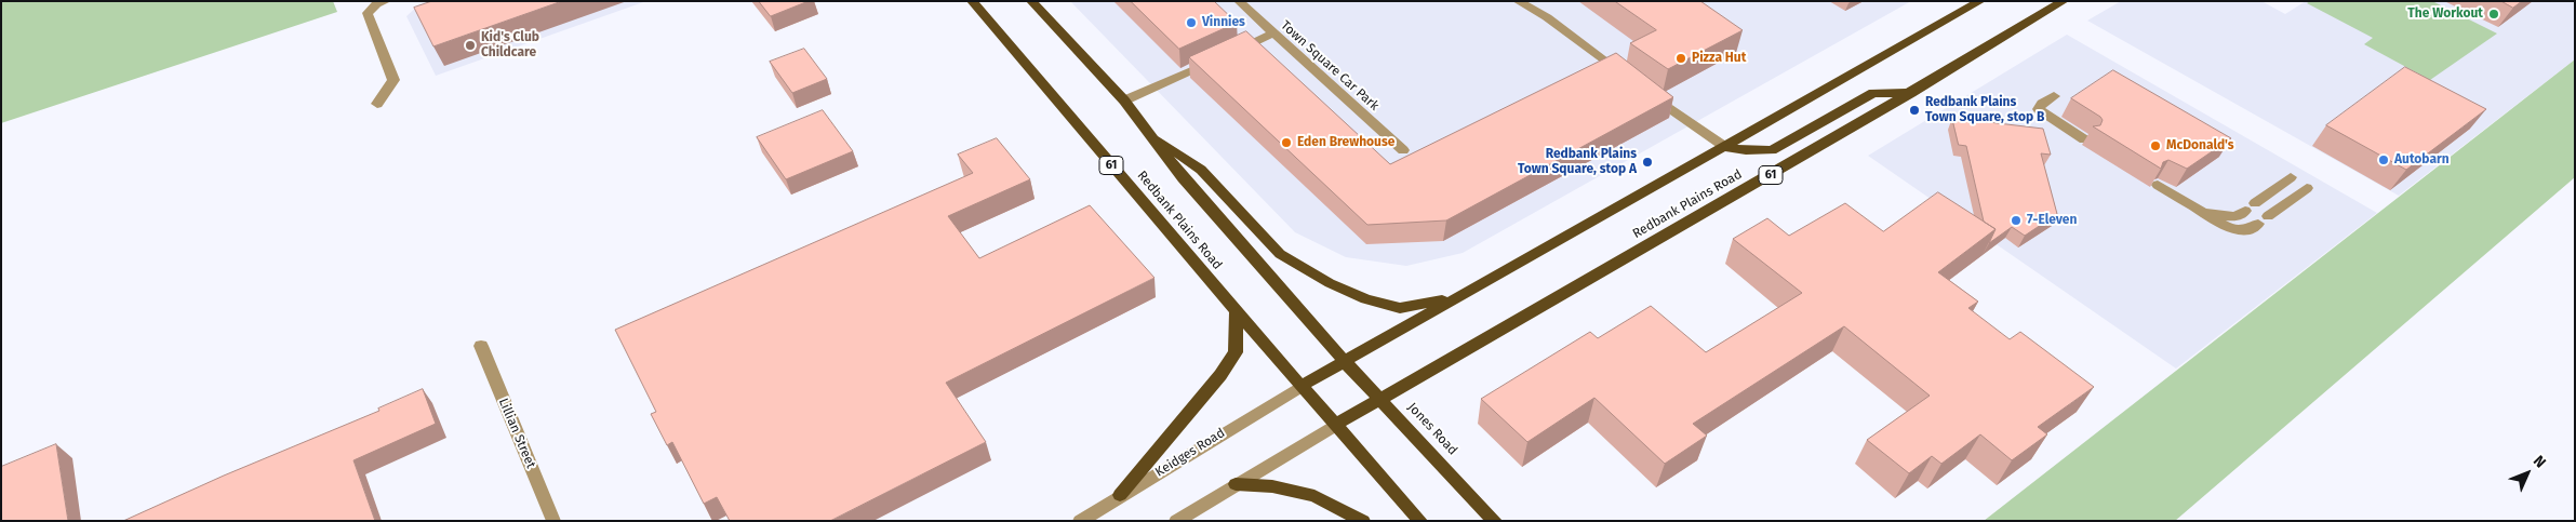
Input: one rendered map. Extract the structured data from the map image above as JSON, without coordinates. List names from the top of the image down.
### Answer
{
  "streets": {
    "main road": ["61", "Redbank Plains Road", "Jones Road"],
    "street": ["Town Square Car Park", "Lillian Street", "Keidges Road"]
  },
  "crossings": [
    ["61", "Redbank Plains Road"],
    ["61", "Jones Road"],
    ["Redbank Plains Road", "Jones Road"],
    ["Redbank Plains Road", "Keidges Road"]
  ],
  "places": [
    "The Workout",
    "Vinnies",
    "Kid's Club Childcare",
    "Pizza Hut",
    "Redbank Plains Town Square, stop B",
    "Eden Brewhouse",
    "McDonald's",
    "Autobarn",
    "Redbank Plains Town Square, stop A",
    "7-Eleven"
  ],
  "north": "top right"
}
